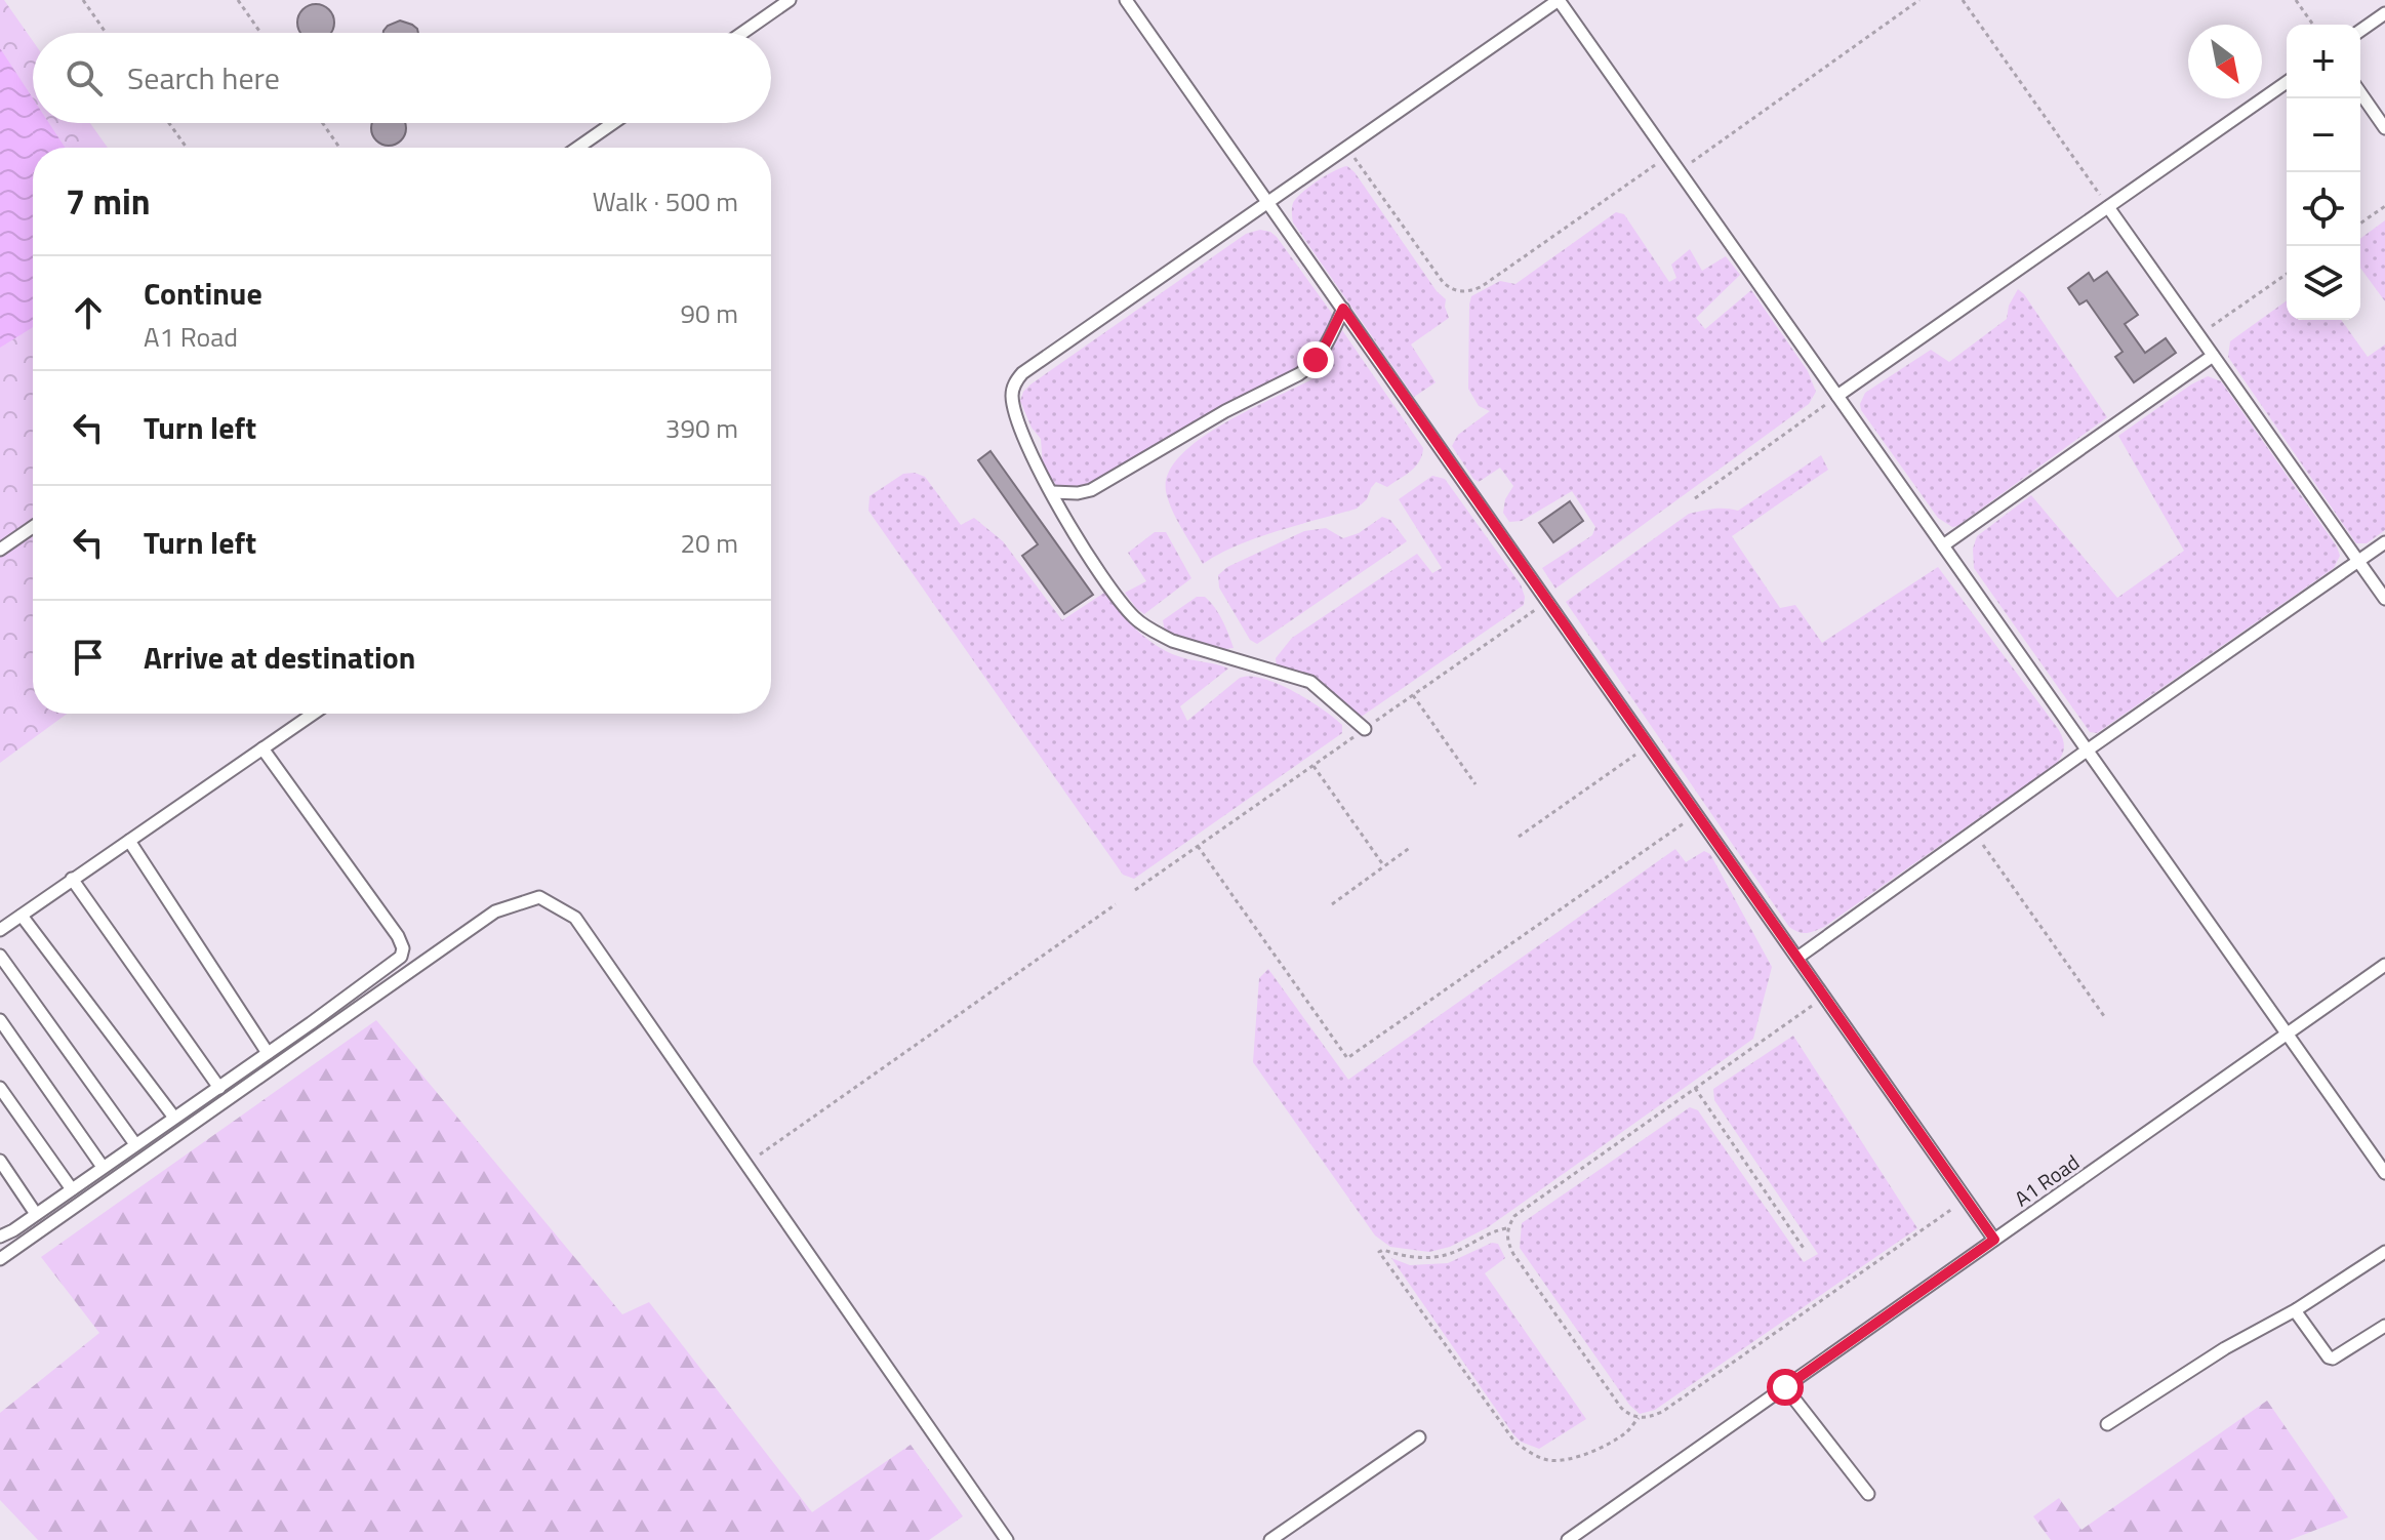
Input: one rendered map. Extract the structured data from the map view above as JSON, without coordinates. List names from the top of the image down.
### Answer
{
  "streets": {
    "lane": ["A1 Road"]
  },
  "north": "bottom right",
  "page": {
    "map_buttons": ["+", "−"],
    "search": "Search here",
    "heading": ["7 min", "Walk · 500 m"],
    "list": [
      ["Continue", "A1 Road", "90 m"],
      ["Turn left", "390 m"],
      ["Turn left", "20 m"],
      "Arrive at destination"
    ]
  }
}
